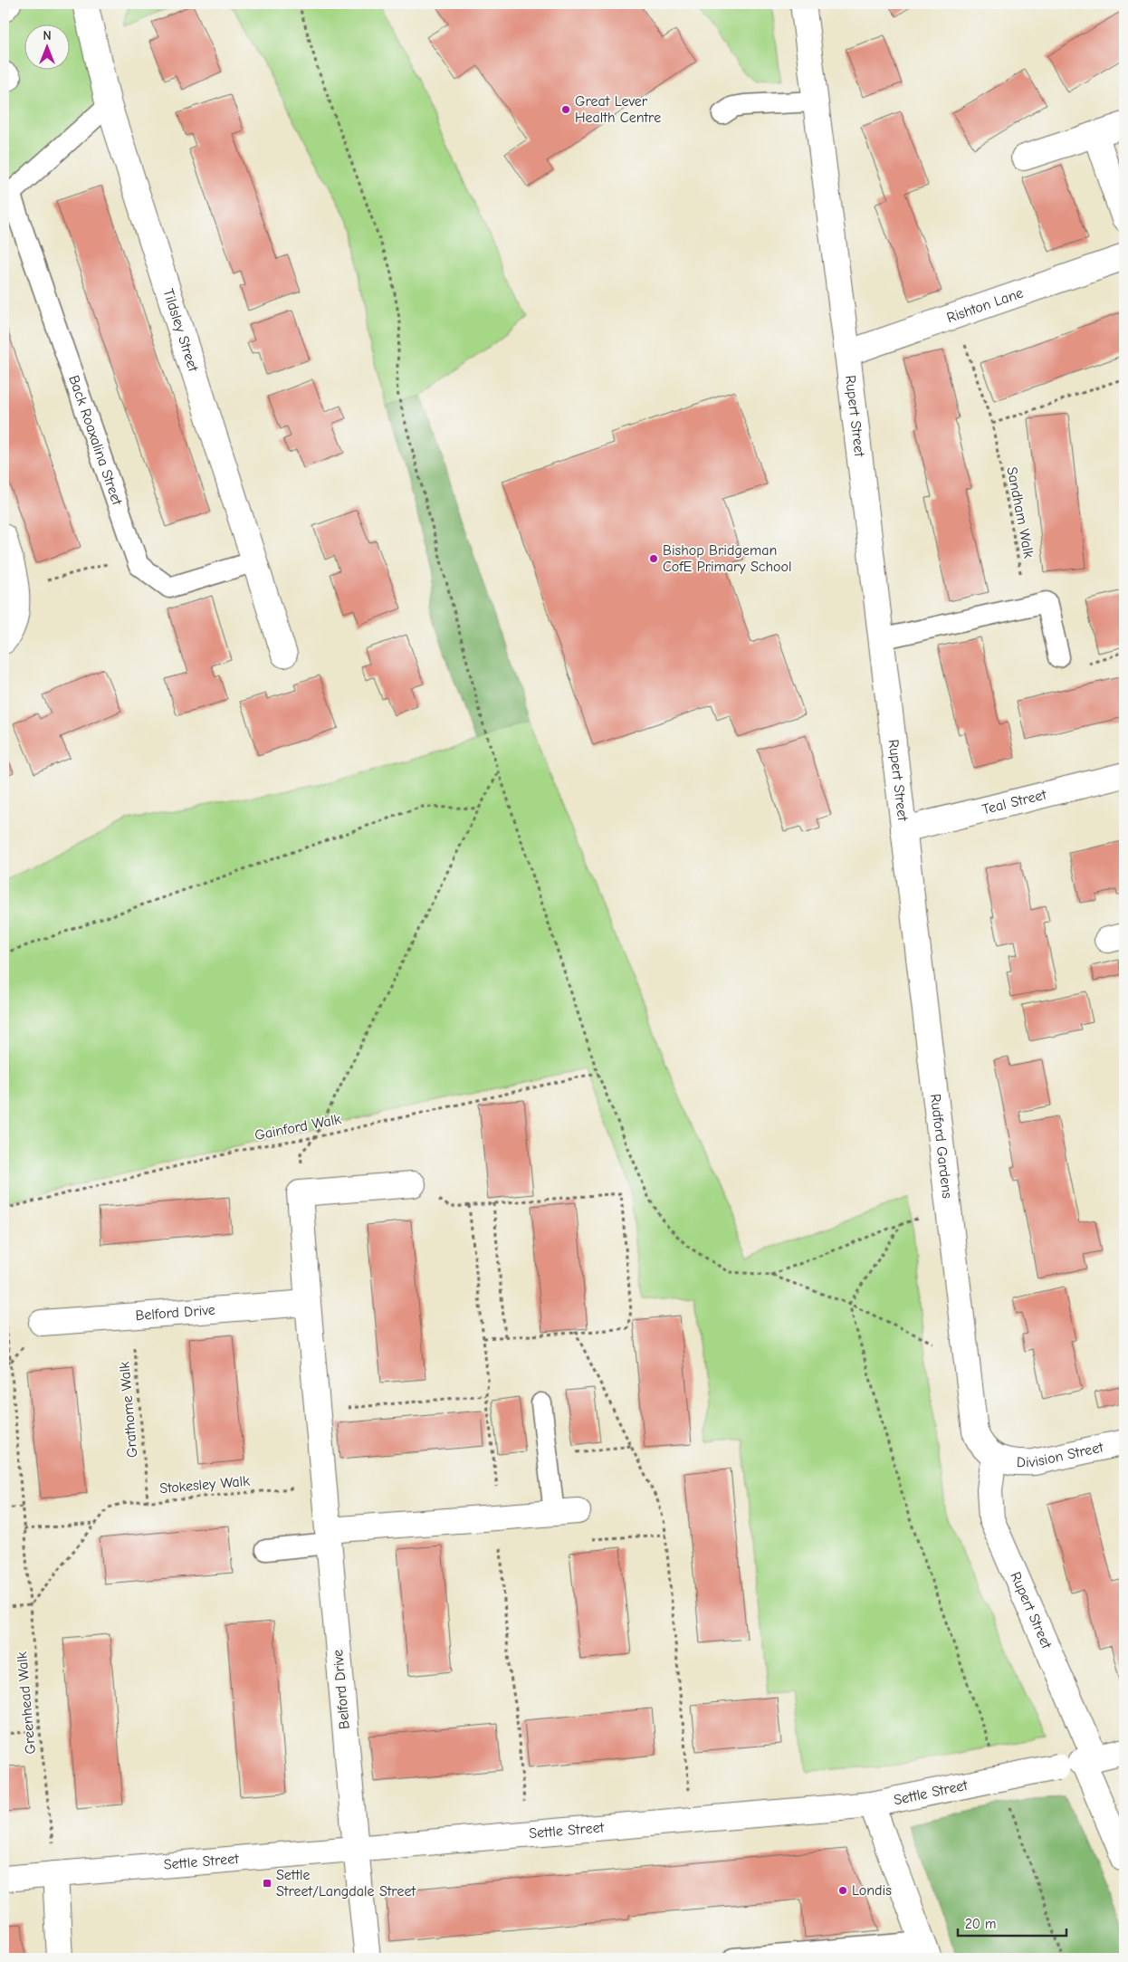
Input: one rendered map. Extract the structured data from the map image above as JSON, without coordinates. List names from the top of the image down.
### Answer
{
  "streets": {
    "street": [
      "Rishton Lane",
      "Tildsley Street",
      "Rupert Street",
      "Teal Street",
      "Rudford Gardens",
      "Belford Drive",
      "Division Street",
      "Settle Street"
    ],
    "lane": ["Back Roaxalina Street"],
    "path": [
      "Sandham Walk",
      "Gainford Walk",
      "Grathome Walk",
      "Stokesley Walk",
      "Greenhead Walk"
    ]
  },
  "crossings": [
    ["Rishton Lane", "Rupert Street"],
    ["Rishton Lane", "Sandham Walk"],
    ["Tildsley Street", "Back Roaxalina Street"],
    ["Rupert Street", "Teal Street"],
    ["Rupert Street", "Rudford Gardens"],
    ["Rupert Street", "Division Street"],
    ["Rupert Street", "Settle Street"],
    ["Teal Street", "Rudford Gardens"],
    ["Rudford Gardens", "Division Street"],
    ["Belford Drive", "Grathome Walk"],
    ["Belford Drive", "Stokesley Walk"],
    ["Belford Drive", "Settle Street"],
    ["Grathome Walk", "Stokesley Walk"],
    ["Stokesley Walk", "Greenhead Walk"],
    ["Greenhead Walk", "Settle Street"]
  ],
  "places": {
    "other": ["Great Lever Health Centre", "Bishop Bridgeman CofE Primary School", "Londis"],
    "transit": ["Settle Street/Langdale Street"]
  },
  "scale_bar": "20 m",
  "north": "top"
}
